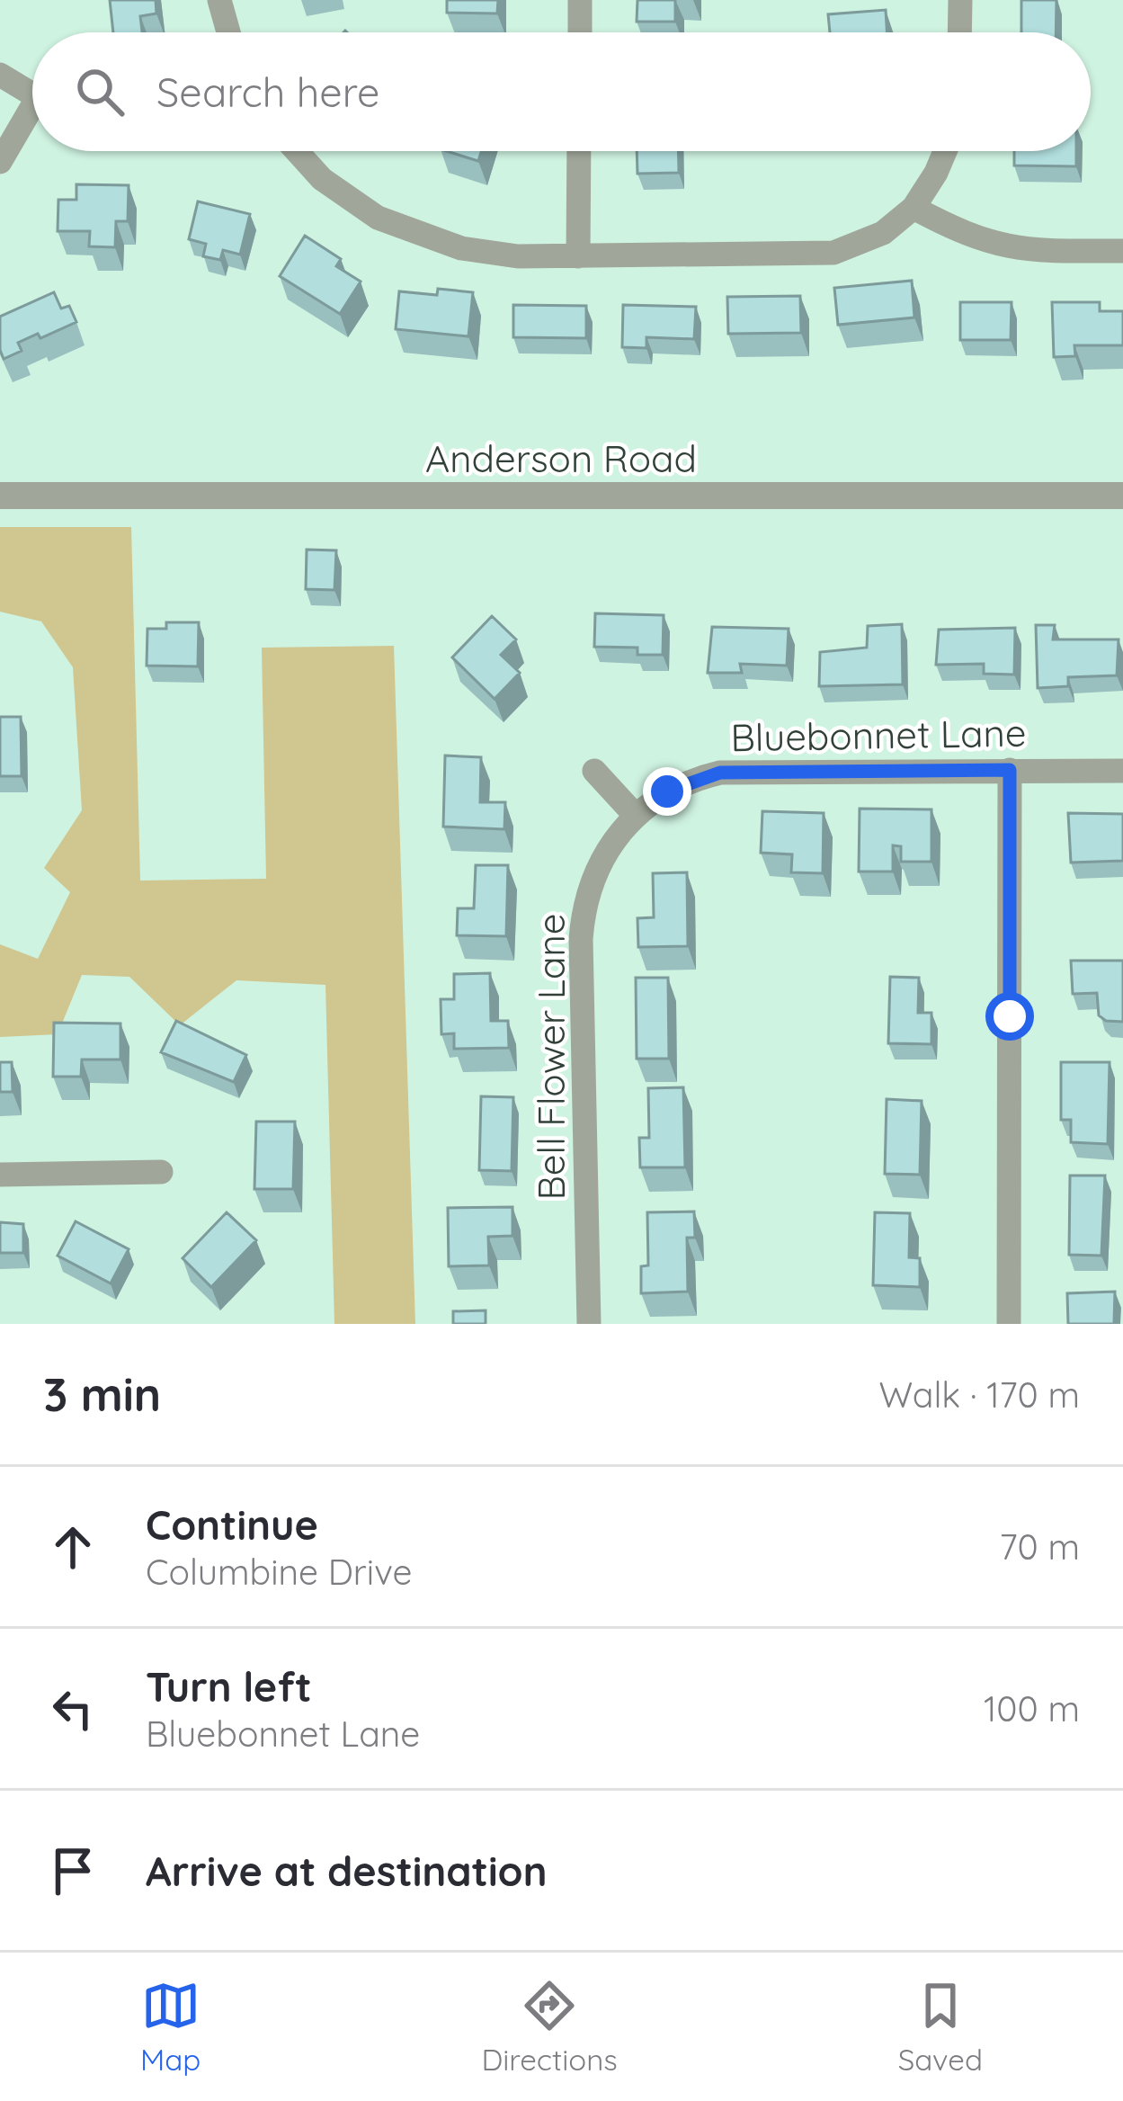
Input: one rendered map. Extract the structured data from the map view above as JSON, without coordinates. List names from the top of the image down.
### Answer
{
  "streets": {
    "street": ["Anderson Road", "Bluebonnet Lane", "Bell Flower Lane"]
  },
  "crossings": [
    ["Bluebonnet Lane", "Bell Flower Lane"]
  ],
  "page": {
    "search": "Search here",
    "heading": ["3 min", "Walk · 170 m"],
    "list": [
      ["Continue", "Columbine Drive", "70 m"],
      ["Turn left", "Bluebonnet Lane", "100 m"],
      "Arrive at destination"
    ],
    "nav": ["Map", "Directions", "Saved"]
  }
}
